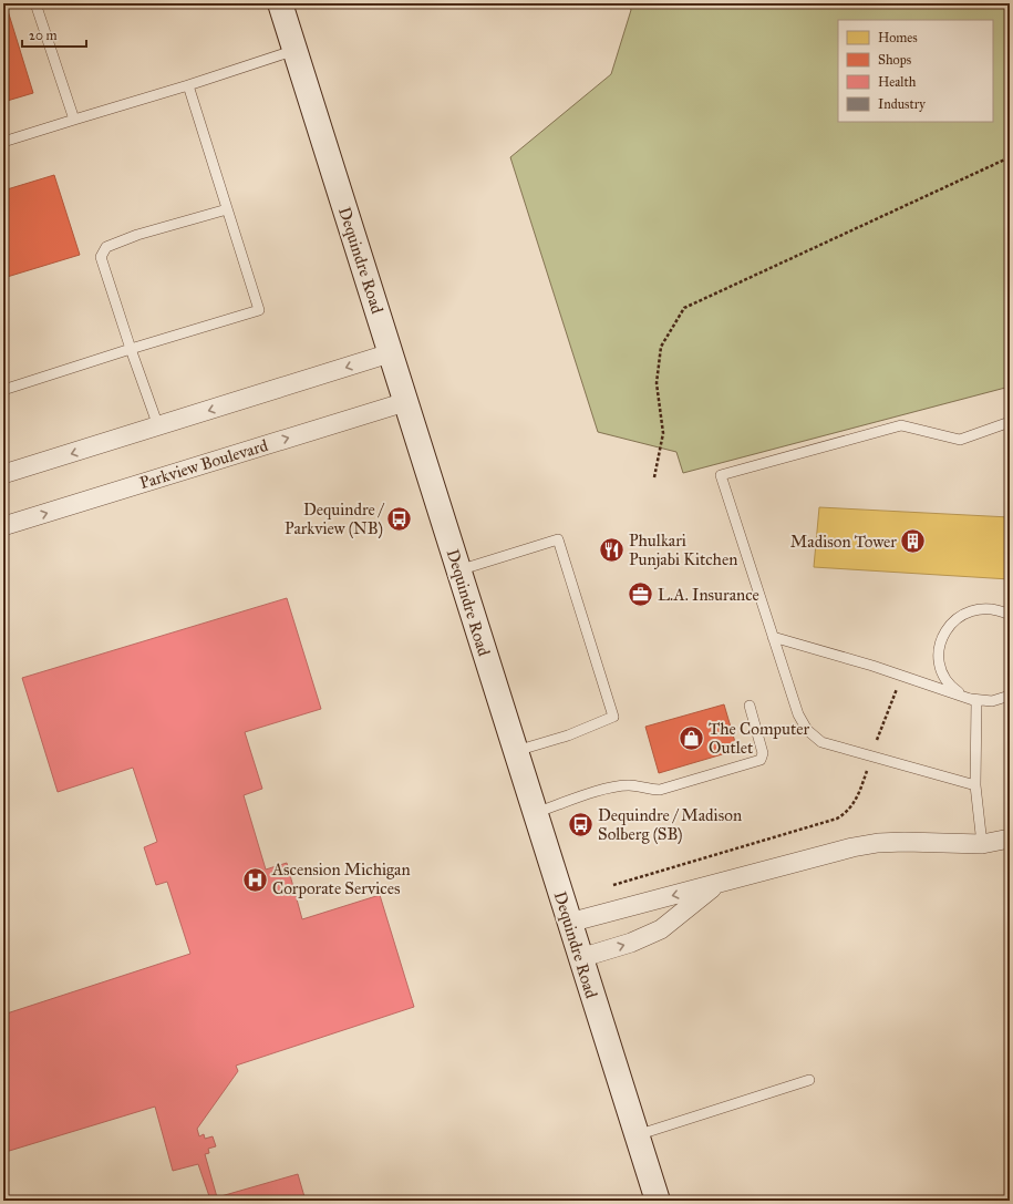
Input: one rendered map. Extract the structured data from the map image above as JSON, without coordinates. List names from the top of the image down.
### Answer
{
  "streets": {
    "main road": ["Dequindre Road"],
    "street": ["Parkview Boulevard"]
  },
  "crossings": [
    ["Dequindre Road", "Parkview Boulevard"]
  ],
  "places": {
    "bus stop": ["Dequindre / Parkview (NB)", "Dequindre / Madison Solberg (SB)"],
    "building": ["Madison Tower"],
    "restaurant": ["Phulkari Punjabi Kitchen"],
    "office": ["L.A. Insurance"],
    "shop": ["The Computer Outlet"],
    "hospital": ["Ascension Michigan Corporate Services"]
  },
  "legend": [
    "Homes",
    "Shops",
    "Health",
    "Industry"
  ],
  "scale_bar": "20 m"
}
